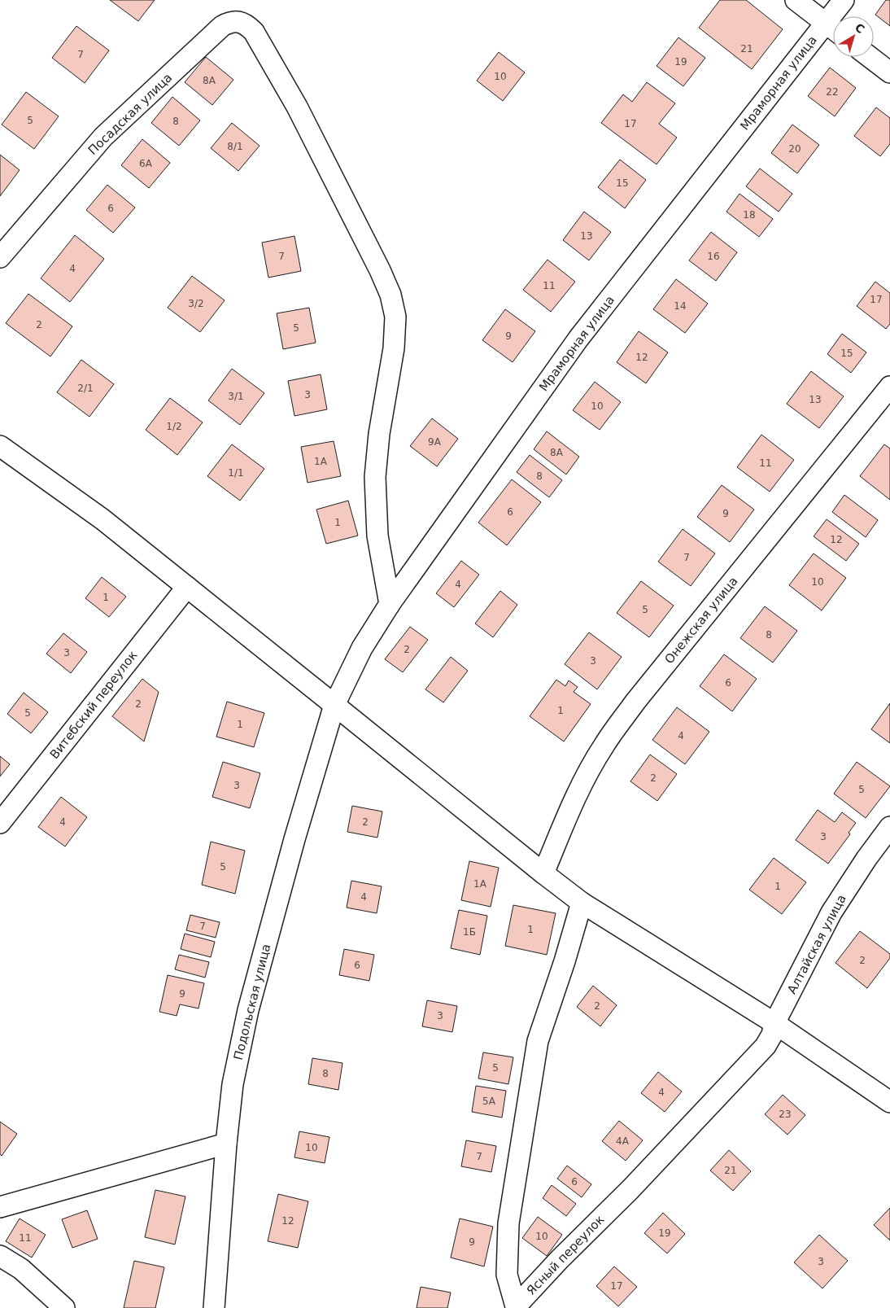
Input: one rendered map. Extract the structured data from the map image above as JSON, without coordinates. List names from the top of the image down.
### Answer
{
  "streets": {
    "street": [
      "Мраморная улица",
      "Посадская улица",
      "Онежская улица",
      "Витебский переулок",
      "Алтайская улица",
      "Подольская улица",
      "Ясный переулок"
    ]
  },
  "crossings": [
    ["Мраморная улица", "Посадская улица"],
    ["Мраморная улица", "Подольская улица"],
    ["Алтайская улица", "Ясный переулок"]
  ],
  "house_numbers": [
    "21",
    "7",
    "19",
    "10",
    "8А",
    "22",
    "5",
    "8",
    "17",
    "8/1",
    "20",
    "6А",
    "15",
    "6",
    "18",
    "13",
    "7",
    "16",
    "4",
    "11",
    "17",
    "3/2",
    "14",
    "2",
    "5",
    "9",
    "15",
    "12",
    "2/1",
    "3",
    "3/1",
    "13",
    "10",
    "1/2",
    "9А",
    "8А",
    "1А",
    "11",
    "1/1",
    "8",
    "6",
    "9",
    "1",
    "12",
    "7",
    "10",
    "4",
    "1",
    "5",
    "8",
    "2",
    "3",
    "3",
    "6",
    "2",
    "1",
    "5",
    "1",
    "4",
    "2",
    "3",
    "5",
    "4",
    "2",
    "3",
    "5",
    "1А",
    "1",
    "4",
    "7",
    "1",
    "1Б",
    "2",
    "6",
    "9",
    "2",
    "3",
    "5",
    "8",
    "4",
    "5А",
    "23",
    "4А",
    "10",
    "7",
    "21",
    "6",
    "12",
    "19",
    "10",
    "11",
    "9",
    "3",
    "17"
  ],
  "north": "top right"
}
